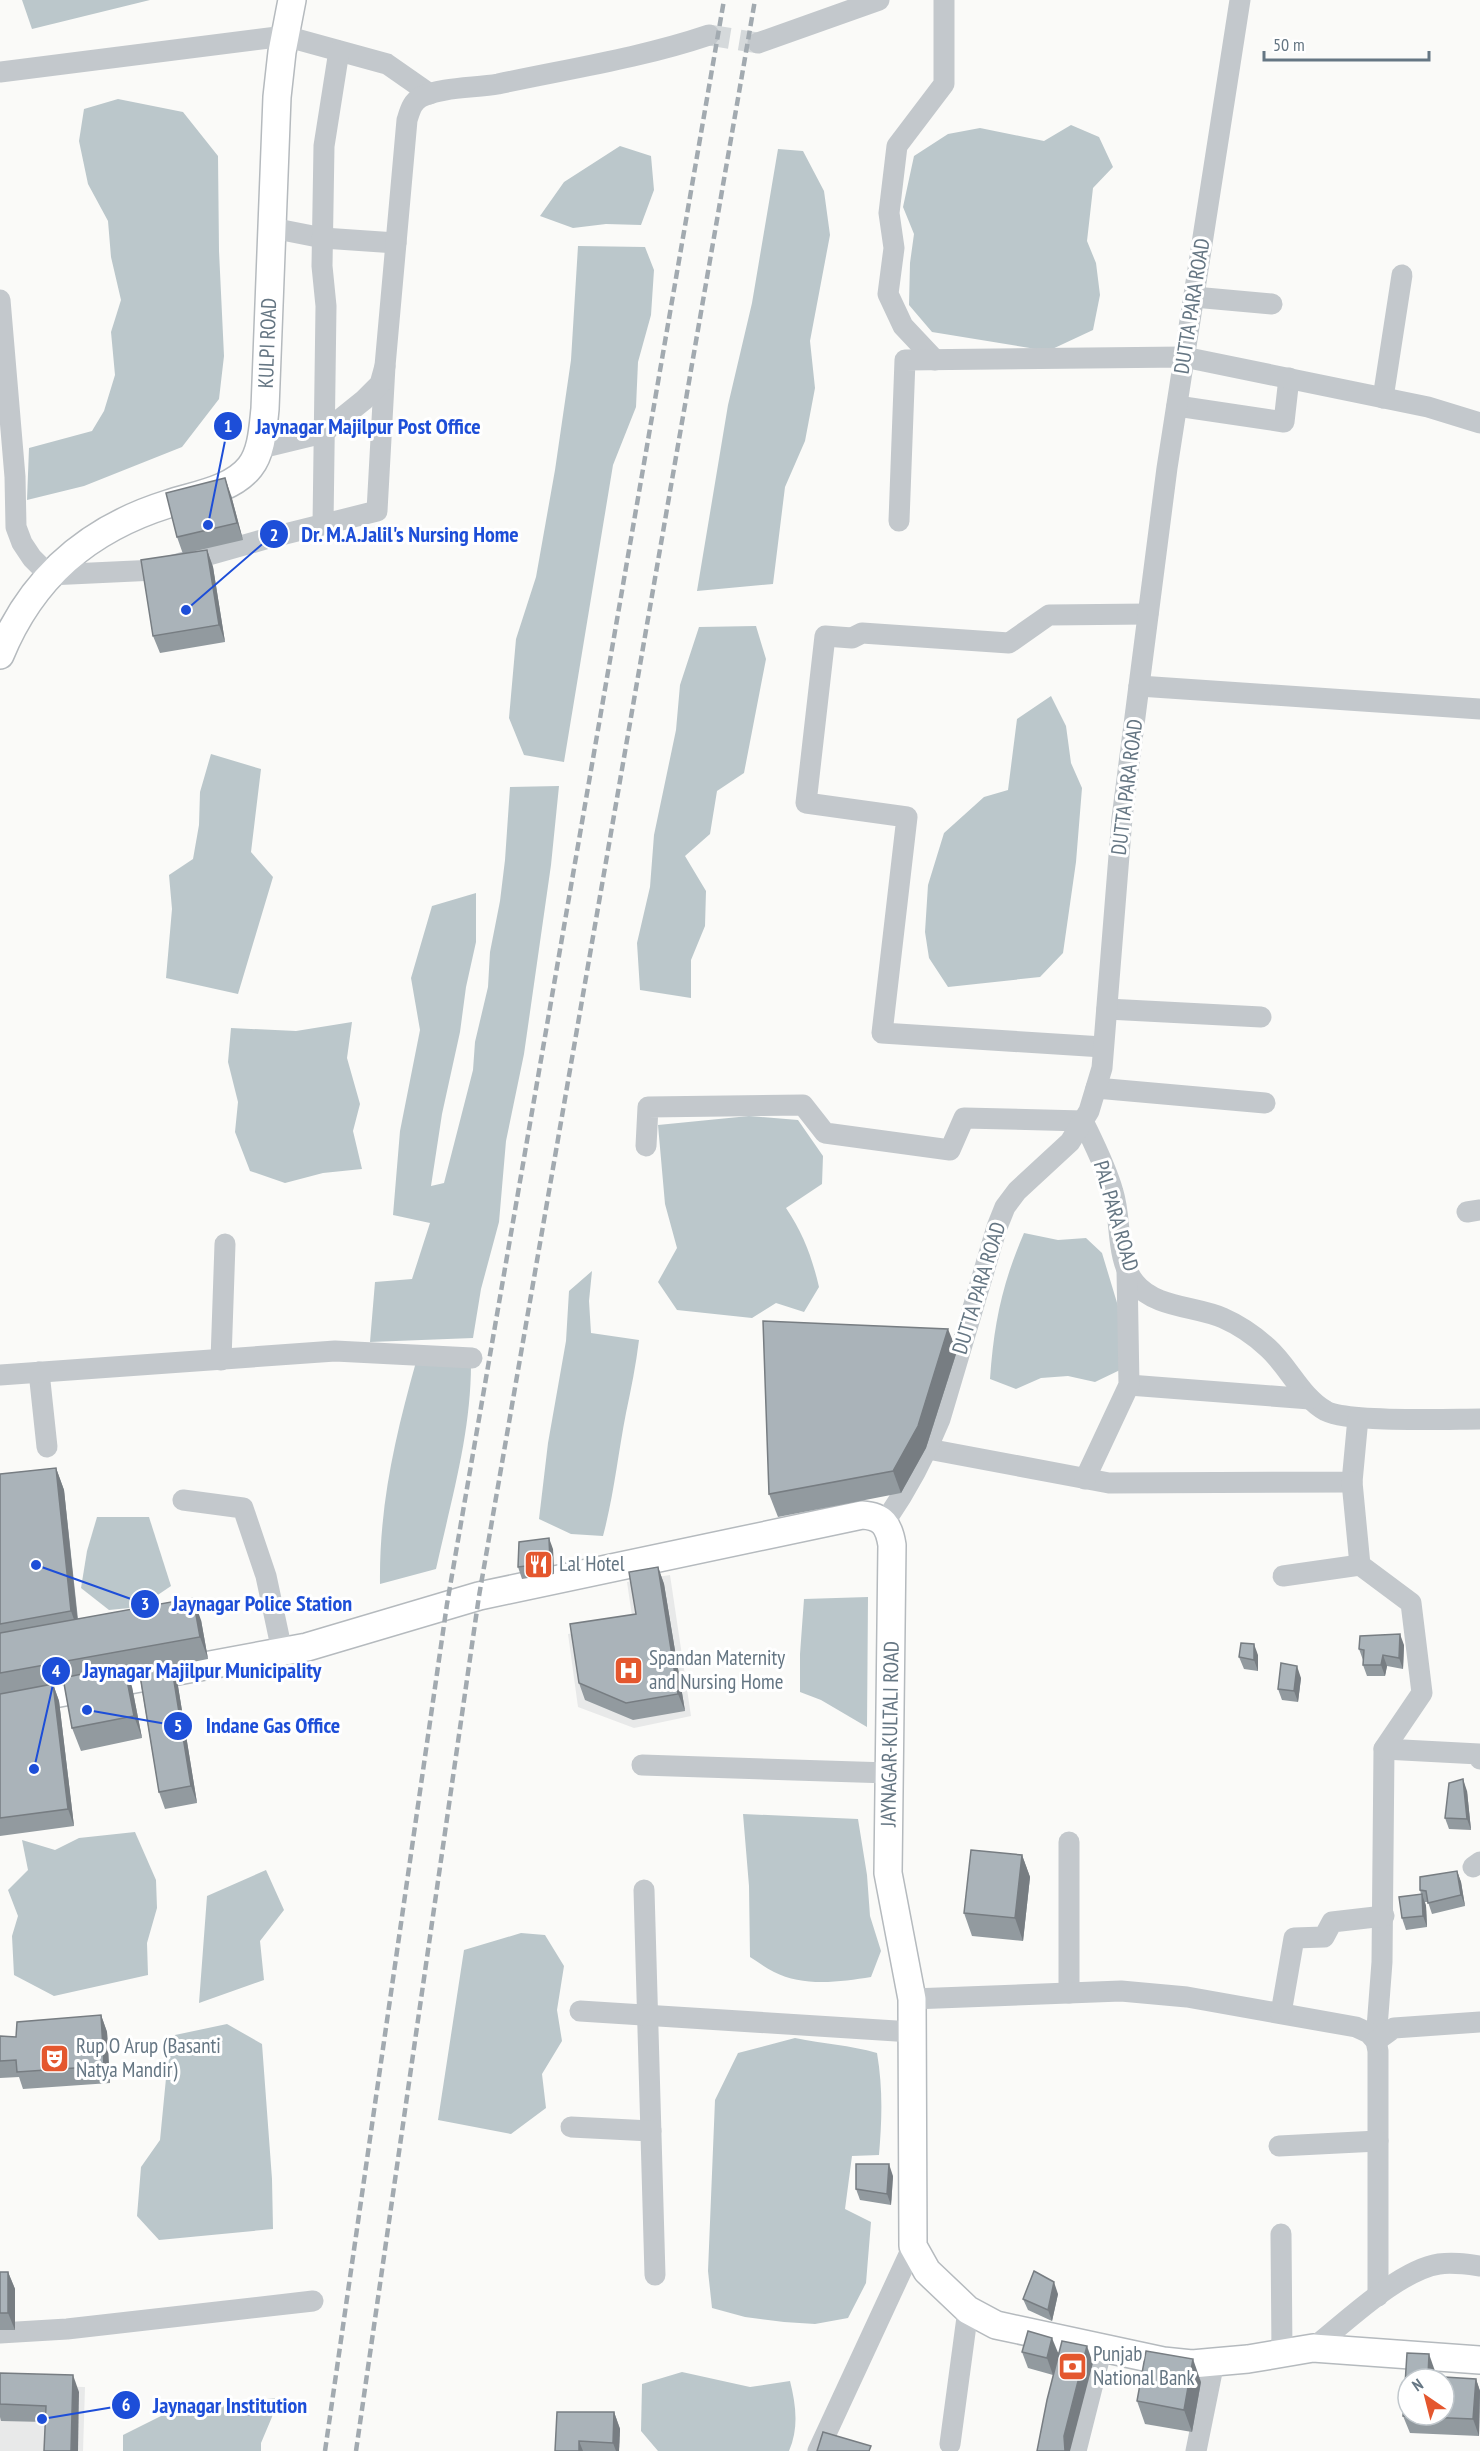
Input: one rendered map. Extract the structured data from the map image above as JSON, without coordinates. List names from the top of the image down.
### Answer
{
  "streets": {
    "main road": ["KULPI ROAD", "JAYNAGAR-KULTALI ROAD"],
    "street": ["DUTTA PARA ROAD", "PAL PARA ROAD"]
  },
  "crossings": [
    ["DUTTA PARA ROAD", "PAL PARA ROAD"],
    ["DUTTA PARA ROAD", "JAYNAGAR-KULTALI ROAD"]
  ],
  "places": {
    "other": [
      "Jaynagar Majilpur Post Office",
      "Dr. M.A.Jalil's Nursing Home",
      "Jaynagar Police Station",
      "Indane Gas Office",
      "Jaynagar Majilpur Municipality",
      "Jaynagar Institution"
    ],
    "restaurant": ["Lal Hotel"],
    "hospital": ["Spandan Maternity and Nursing Home"],
    "theatre": ["Rup O Arup (Basanti Natya Mandir)"],
    "bank": ["Punjab National Bank"]
  },
  "scale_bar": "50 m",
  "north": "top left"
}
